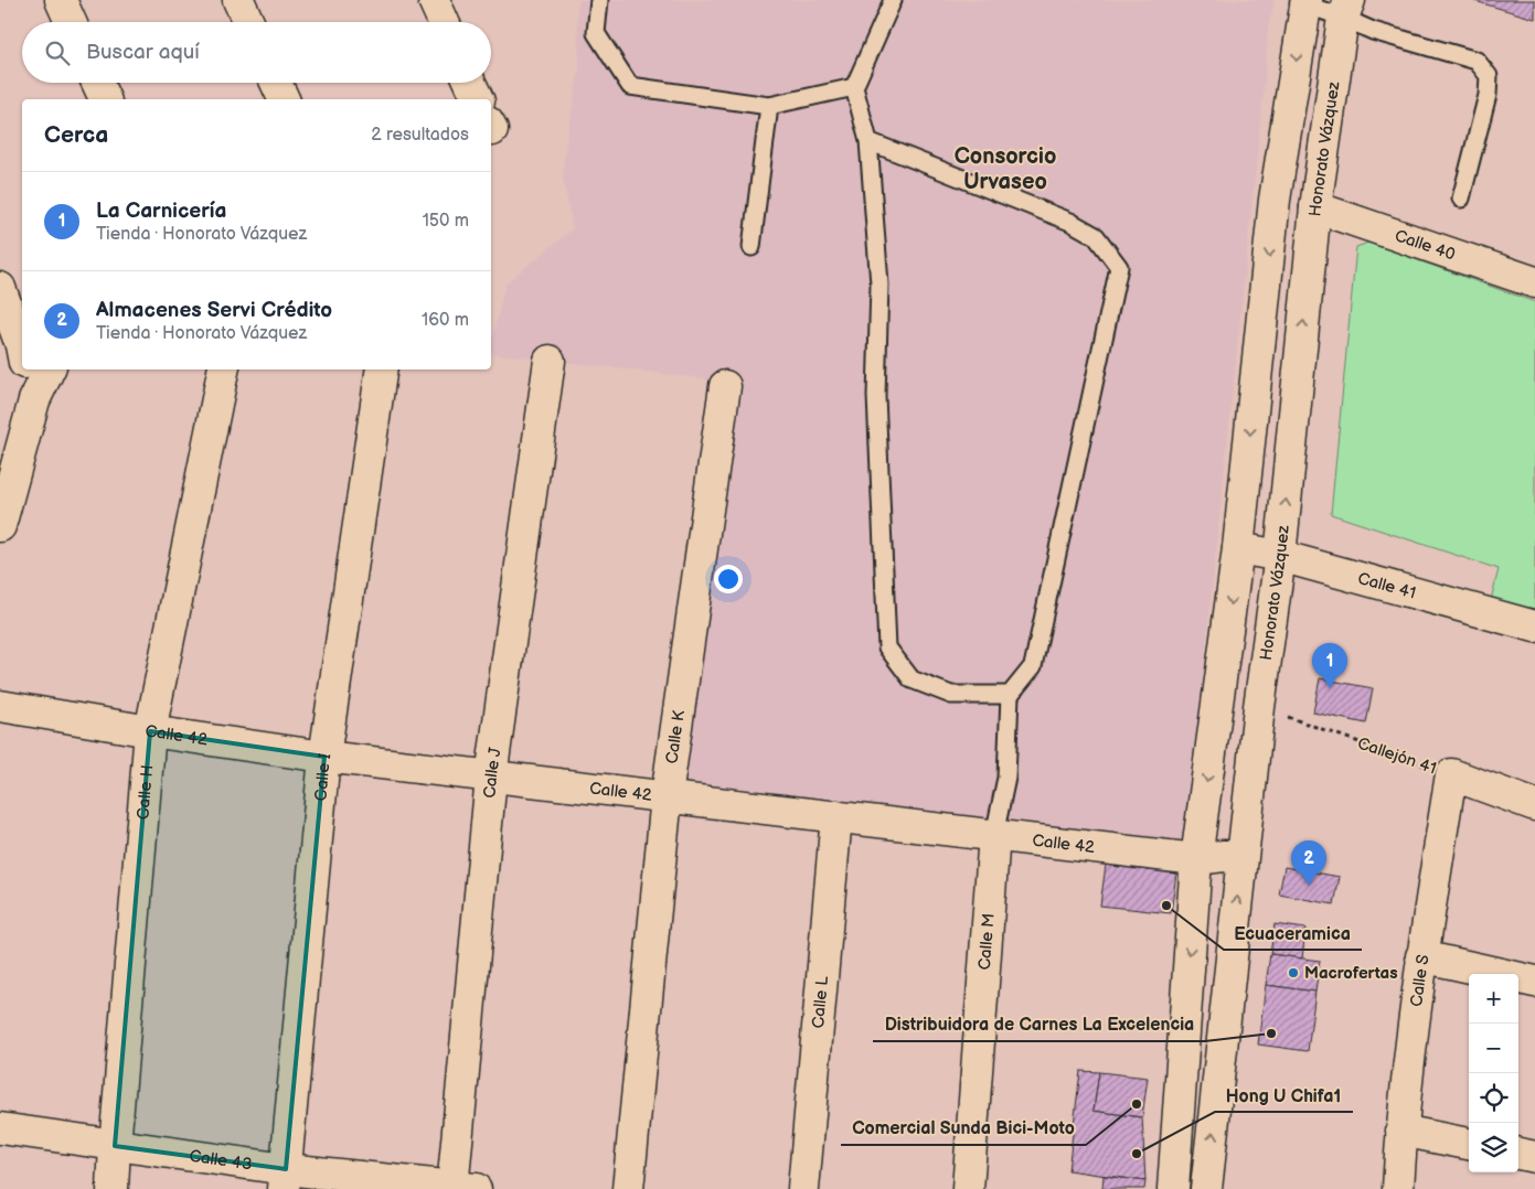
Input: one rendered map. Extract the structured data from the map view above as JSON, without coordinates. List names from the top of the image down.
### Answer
{
  "streets": {
    "street": [
      "Honorato Vázquez",
      "Calle 40",
      "Calle 41",
      "Calle 42",
      "Calle K",
      "Callejón 41",
      "Calle J",
      "Calle I",
      "Calle H",
      "Calle M",
      "Calle S",
      "Calle L",
      "Calle 43"
    ]
  },
  "crossings": [
    ["Honorato Vázquez", "Calle 40"],
    ["Honorato Vázquez", "Calle 41"],
    ["Honorato Vázquez", "Calle 42"],
    ["Honorato Vázquez", "Callejón 41"],
    ["Calle 42", "Calle K"],
    ["Calle 42", "Calle J"],
    ["Calle 42", "Calle I"],
    ["Calle 42", "Calle H"],
    ["Calle 42", "Calle M"],
    ["Calle 42", "Calle L"],
    ["Callejón 41", "Calle S"],
    ["Calle J", "Calle 43"],
    ["Calle I", "Calle 43"],
    ["Calle H", "Calle 43"]
  ],
  "districts": ["Consorcio Urvaseo"],
  "places": [
    "Ecuaceramica",
    "Macrofertas",
    "Distribuidora de Carnes La Excelencia",
    "Comercial Sunda Bici-Moto",
    "Hong U Chifa1"
  ],
  "page": {
    "search": "Buscar aquí",
    "heading": ["Cerca", "2 resultados"],
    "list": [
      {
        "mark": "1",
        "name": "La Carnicería",
        "note": "Tienda · Honorato Vázquez",
        "value": "150 m"
      },
      {
        "mark": "2",
        "name": "Almacenes Servi Crédito",
        "note": "Tienda · Honorato Vázquez",
        "value": "160 m"
      }
    ],
    "pins": ["1", "2"],
    "map_buttons": ["+", "−"]
  }
}
